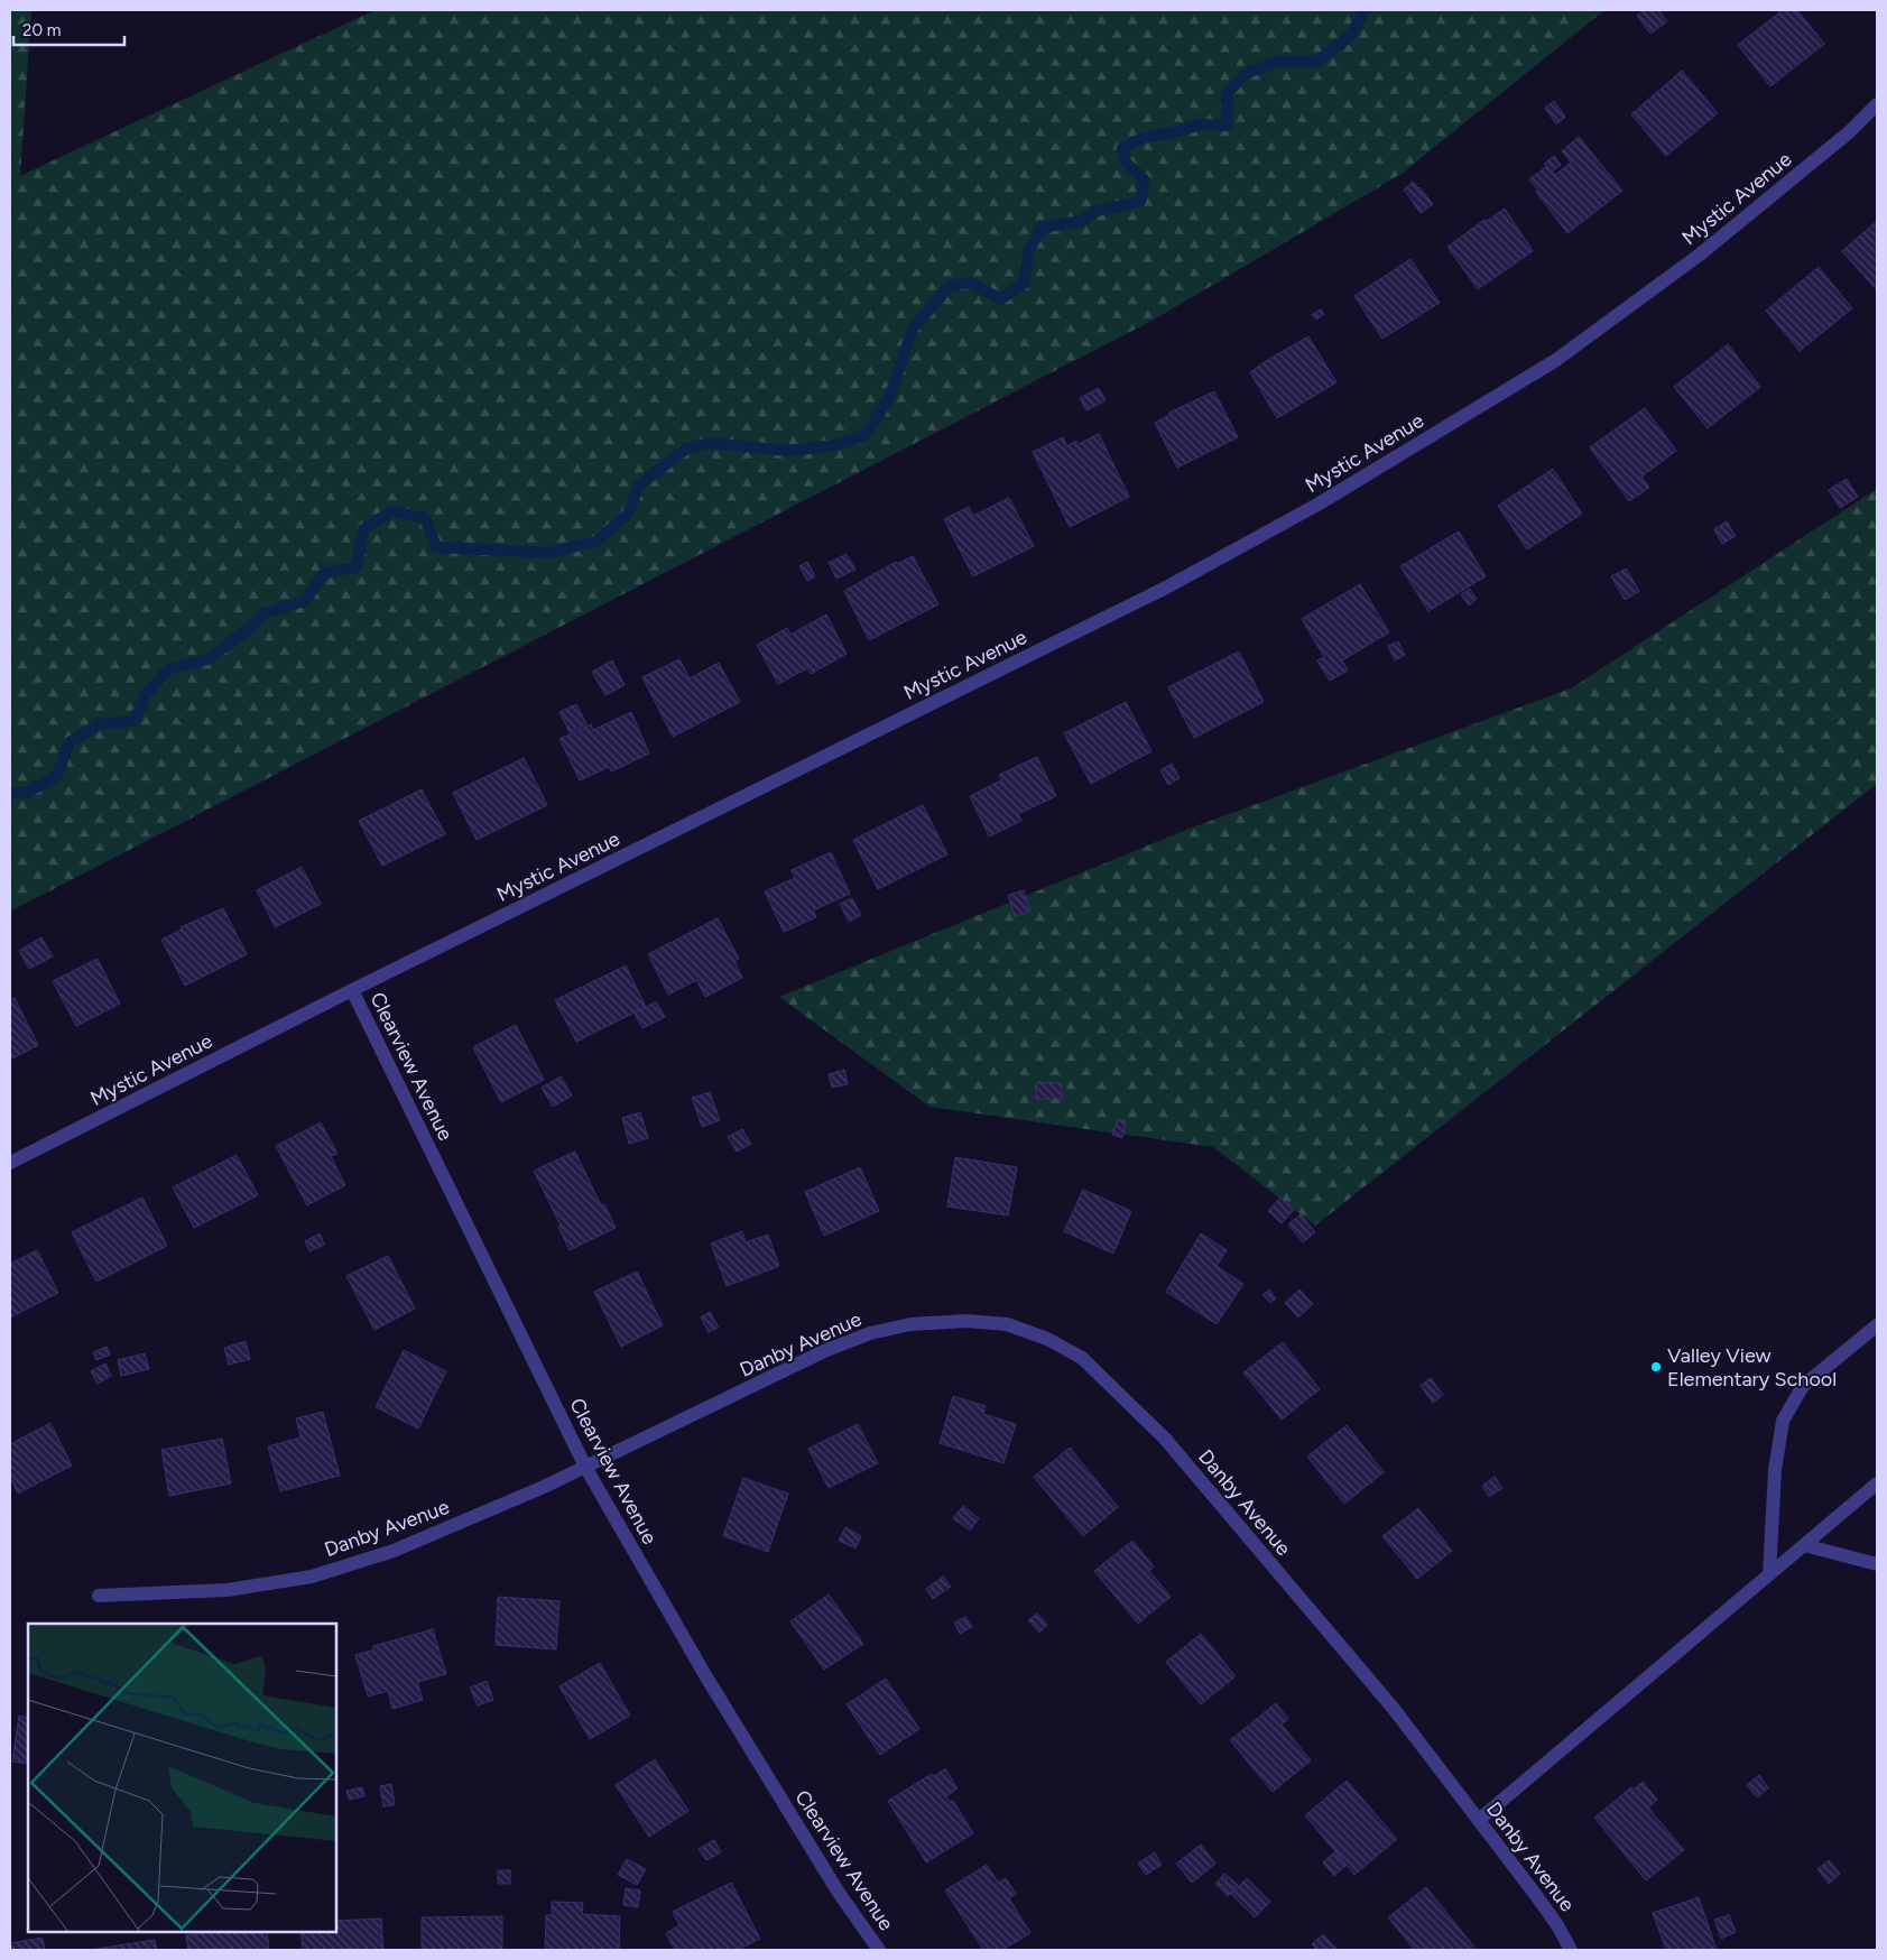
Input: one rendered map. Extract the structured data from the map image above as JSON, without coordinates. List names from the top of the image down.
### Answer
{
  "streets": {
    "street": ["Mystic Avenue", "Clearview Avenue", "Danby Avenue"]
  },
  "crossings": [
    ["Mystic Avenue", "Clearview Avenue"],
    ["Clearview Avenue", "Danby Avenue"]
  ],
  "places": ["Valley View Elementary School"],
  "scale_bar": "20 m"
}
